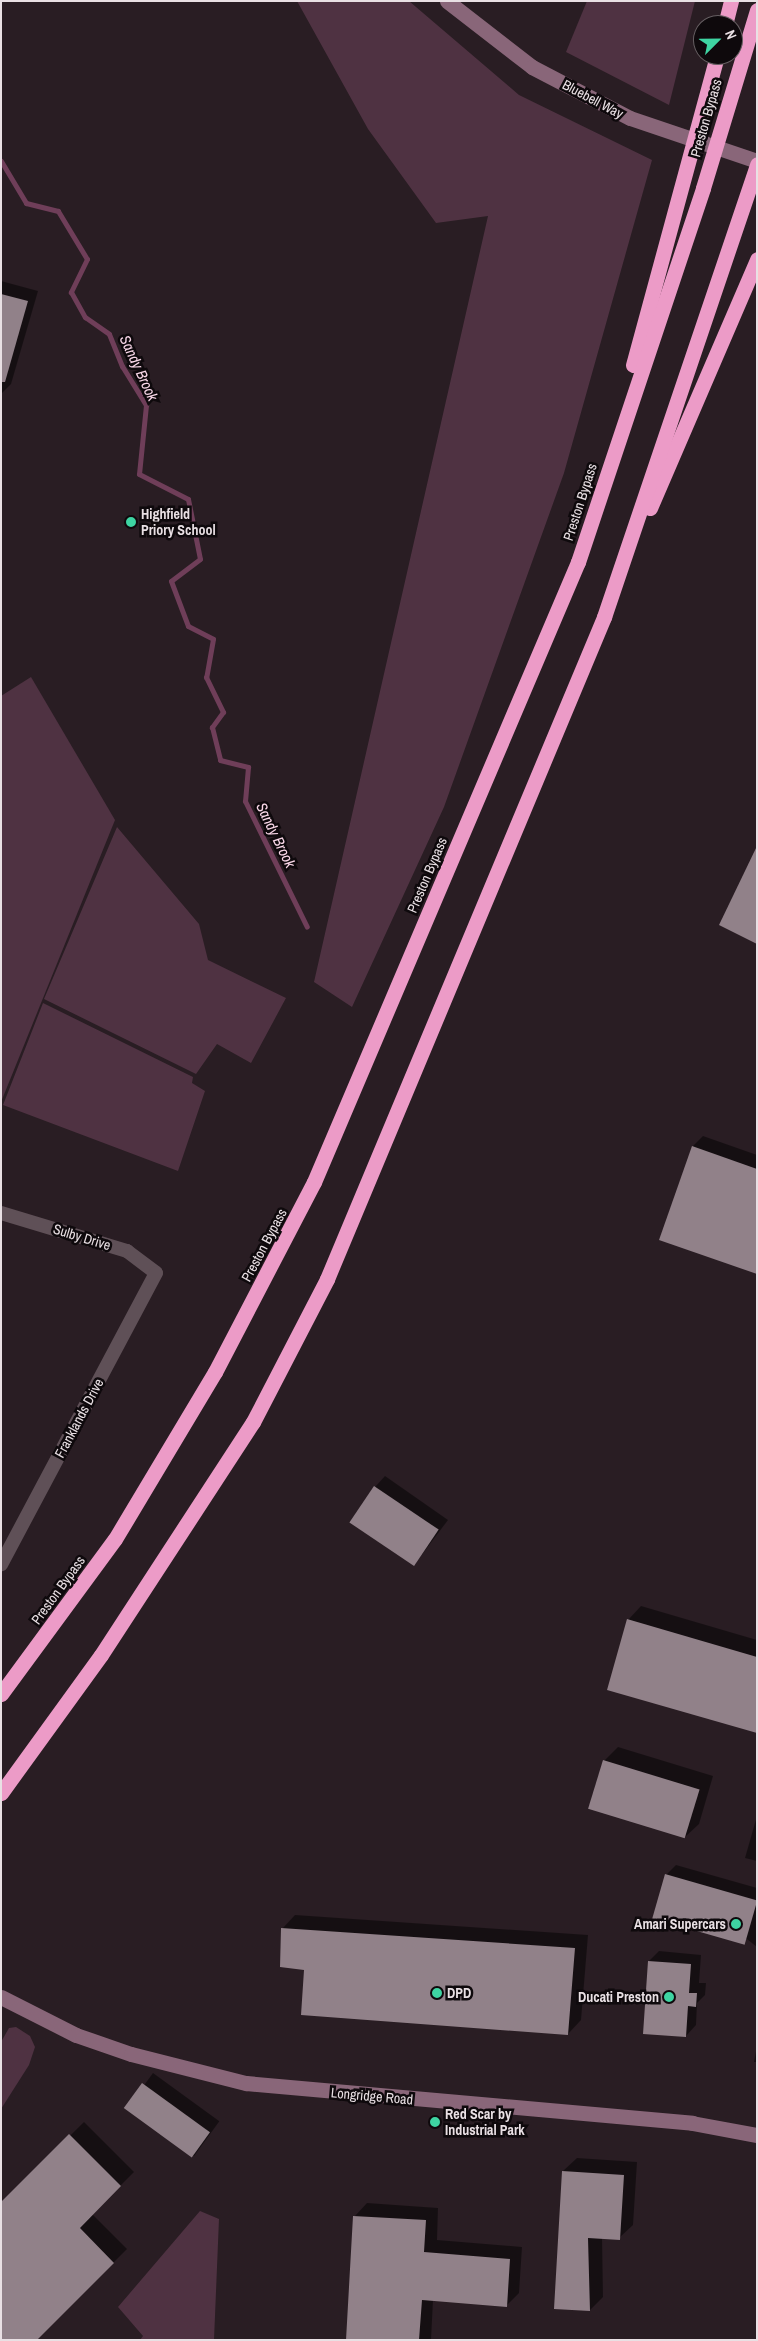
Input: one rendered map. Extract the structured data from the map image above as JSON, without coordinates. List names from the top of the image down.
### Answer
{
  "streets": {
    "highway": ["Preston Bypass"],
    "main road": ["Bluebell Way", "Longridge Road"],
    "street": ["Sulby Drive", "Franklands Drive"]
  },
  "crossings": [
    ["Sulby Drive", "Franklands Drive"]
  ],
  "water": ["Sandy Brook"],
  "places": [
    "Highfield Priory School",
    "Amari Supercars",
    "DPD",
    "Ducati Preston",
    "Red Scar by Industrial Park"
  ],
  "north": "top right"
}
